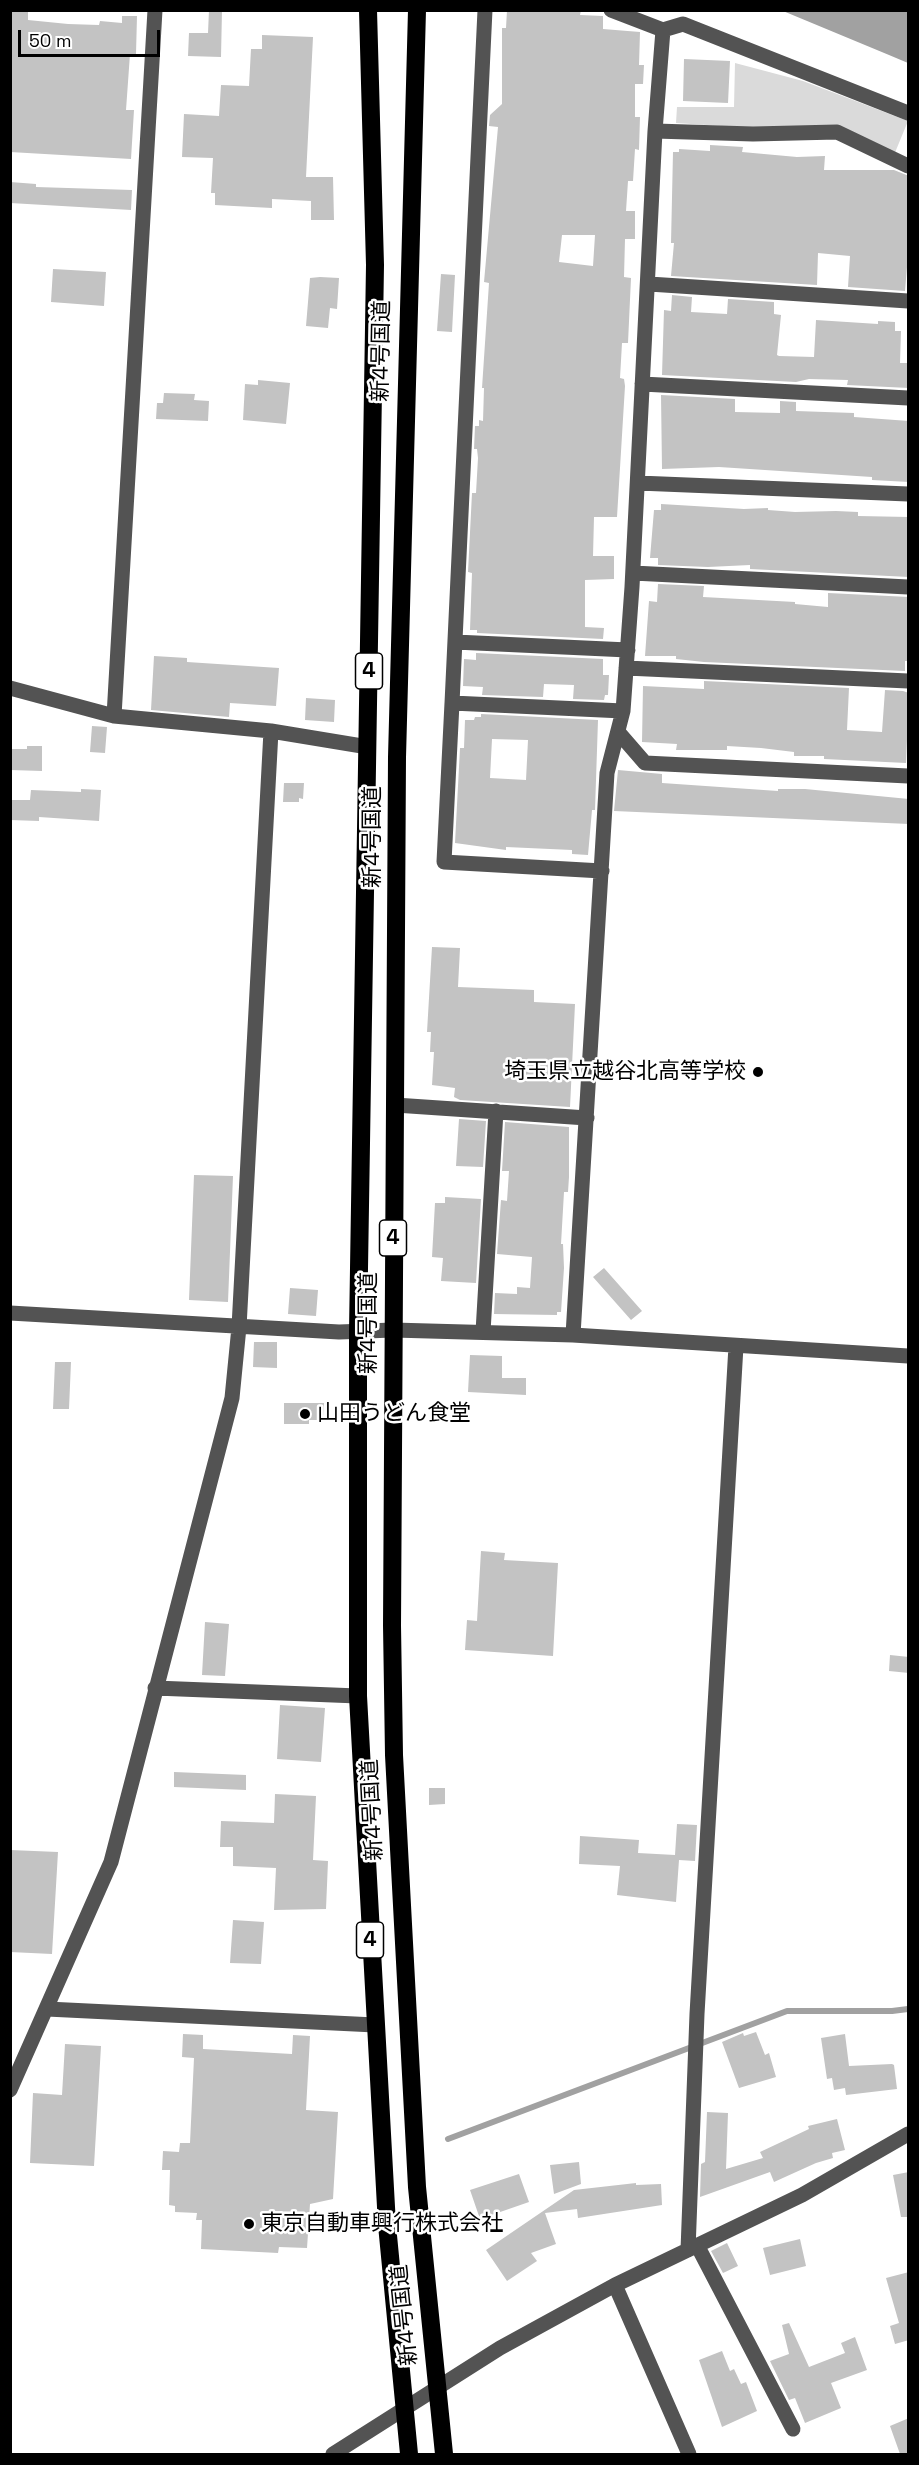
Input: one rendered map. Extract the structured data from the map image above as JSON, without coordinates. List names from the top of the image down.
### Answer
{
  "streets": {
    "highway": ["新4号国道", "4"]
  },
  "places": ["埼玉県立越谷北高等学校", "山田うどん食堂", "東京自動車興行株式会社"],
  "scale_bar": "50 m"
}
